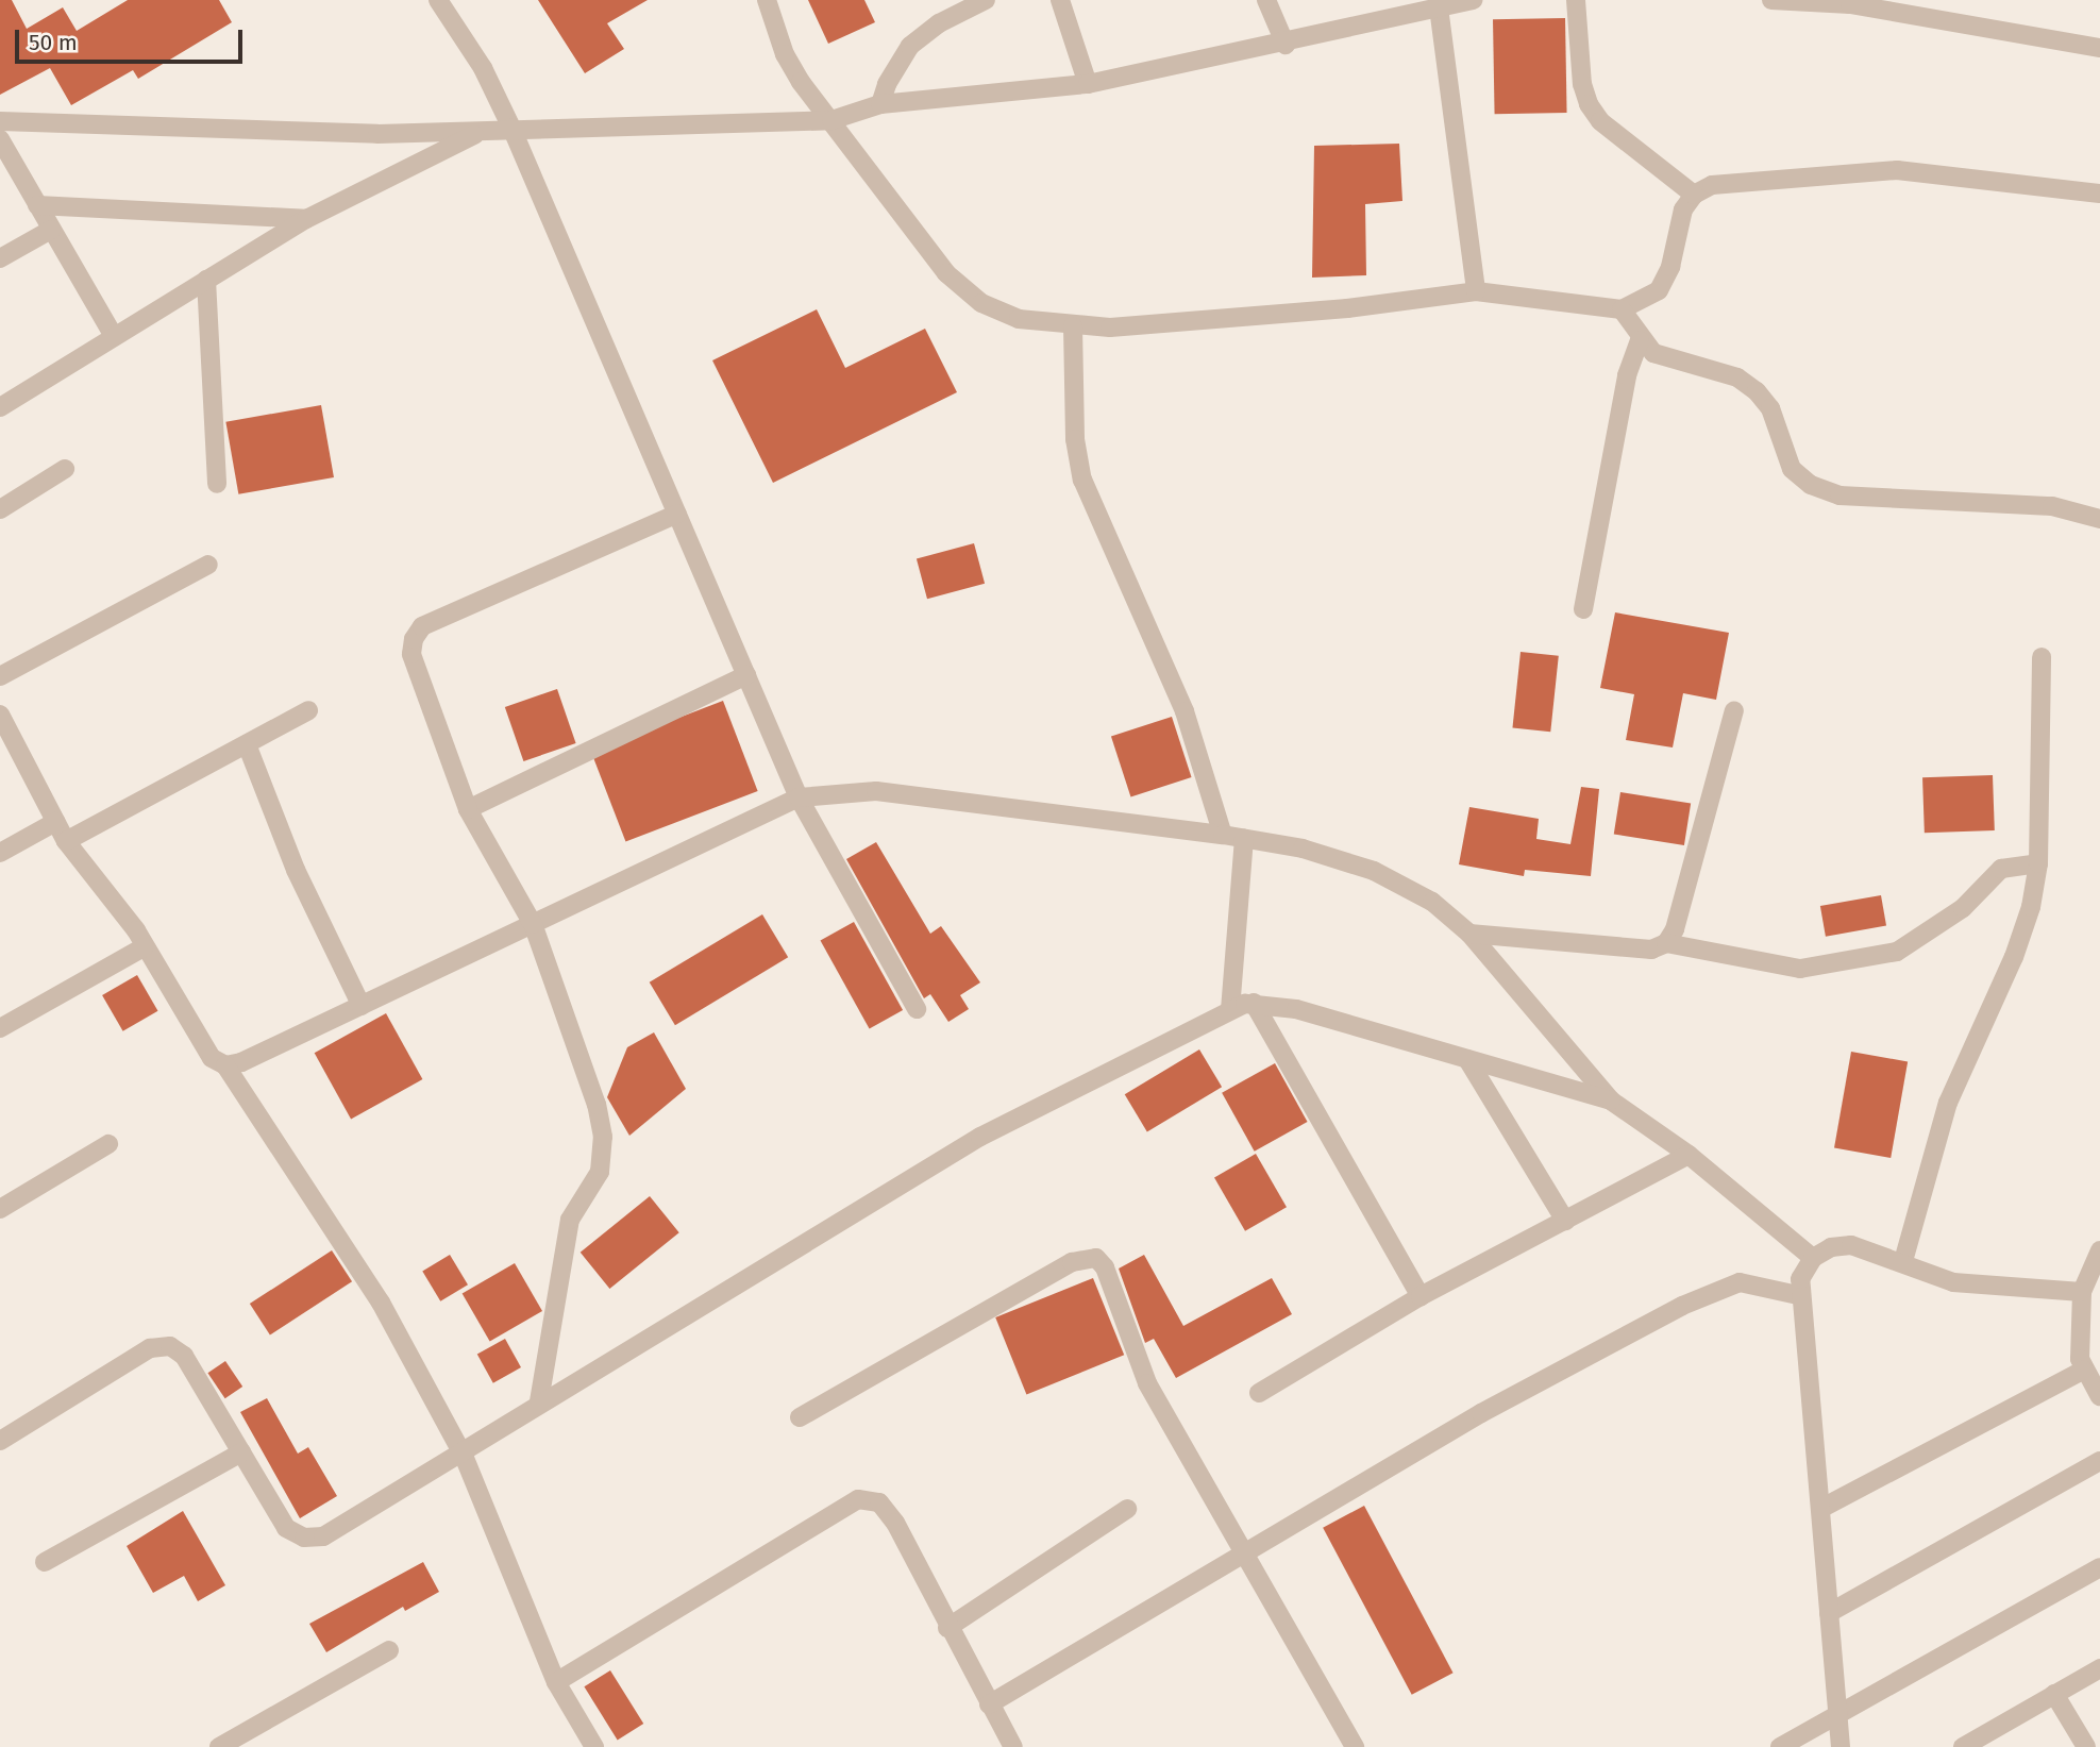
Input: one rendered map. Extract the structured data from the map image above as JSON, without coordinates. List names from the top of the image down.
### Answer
{
  "scale_bar": "50 m"
}
